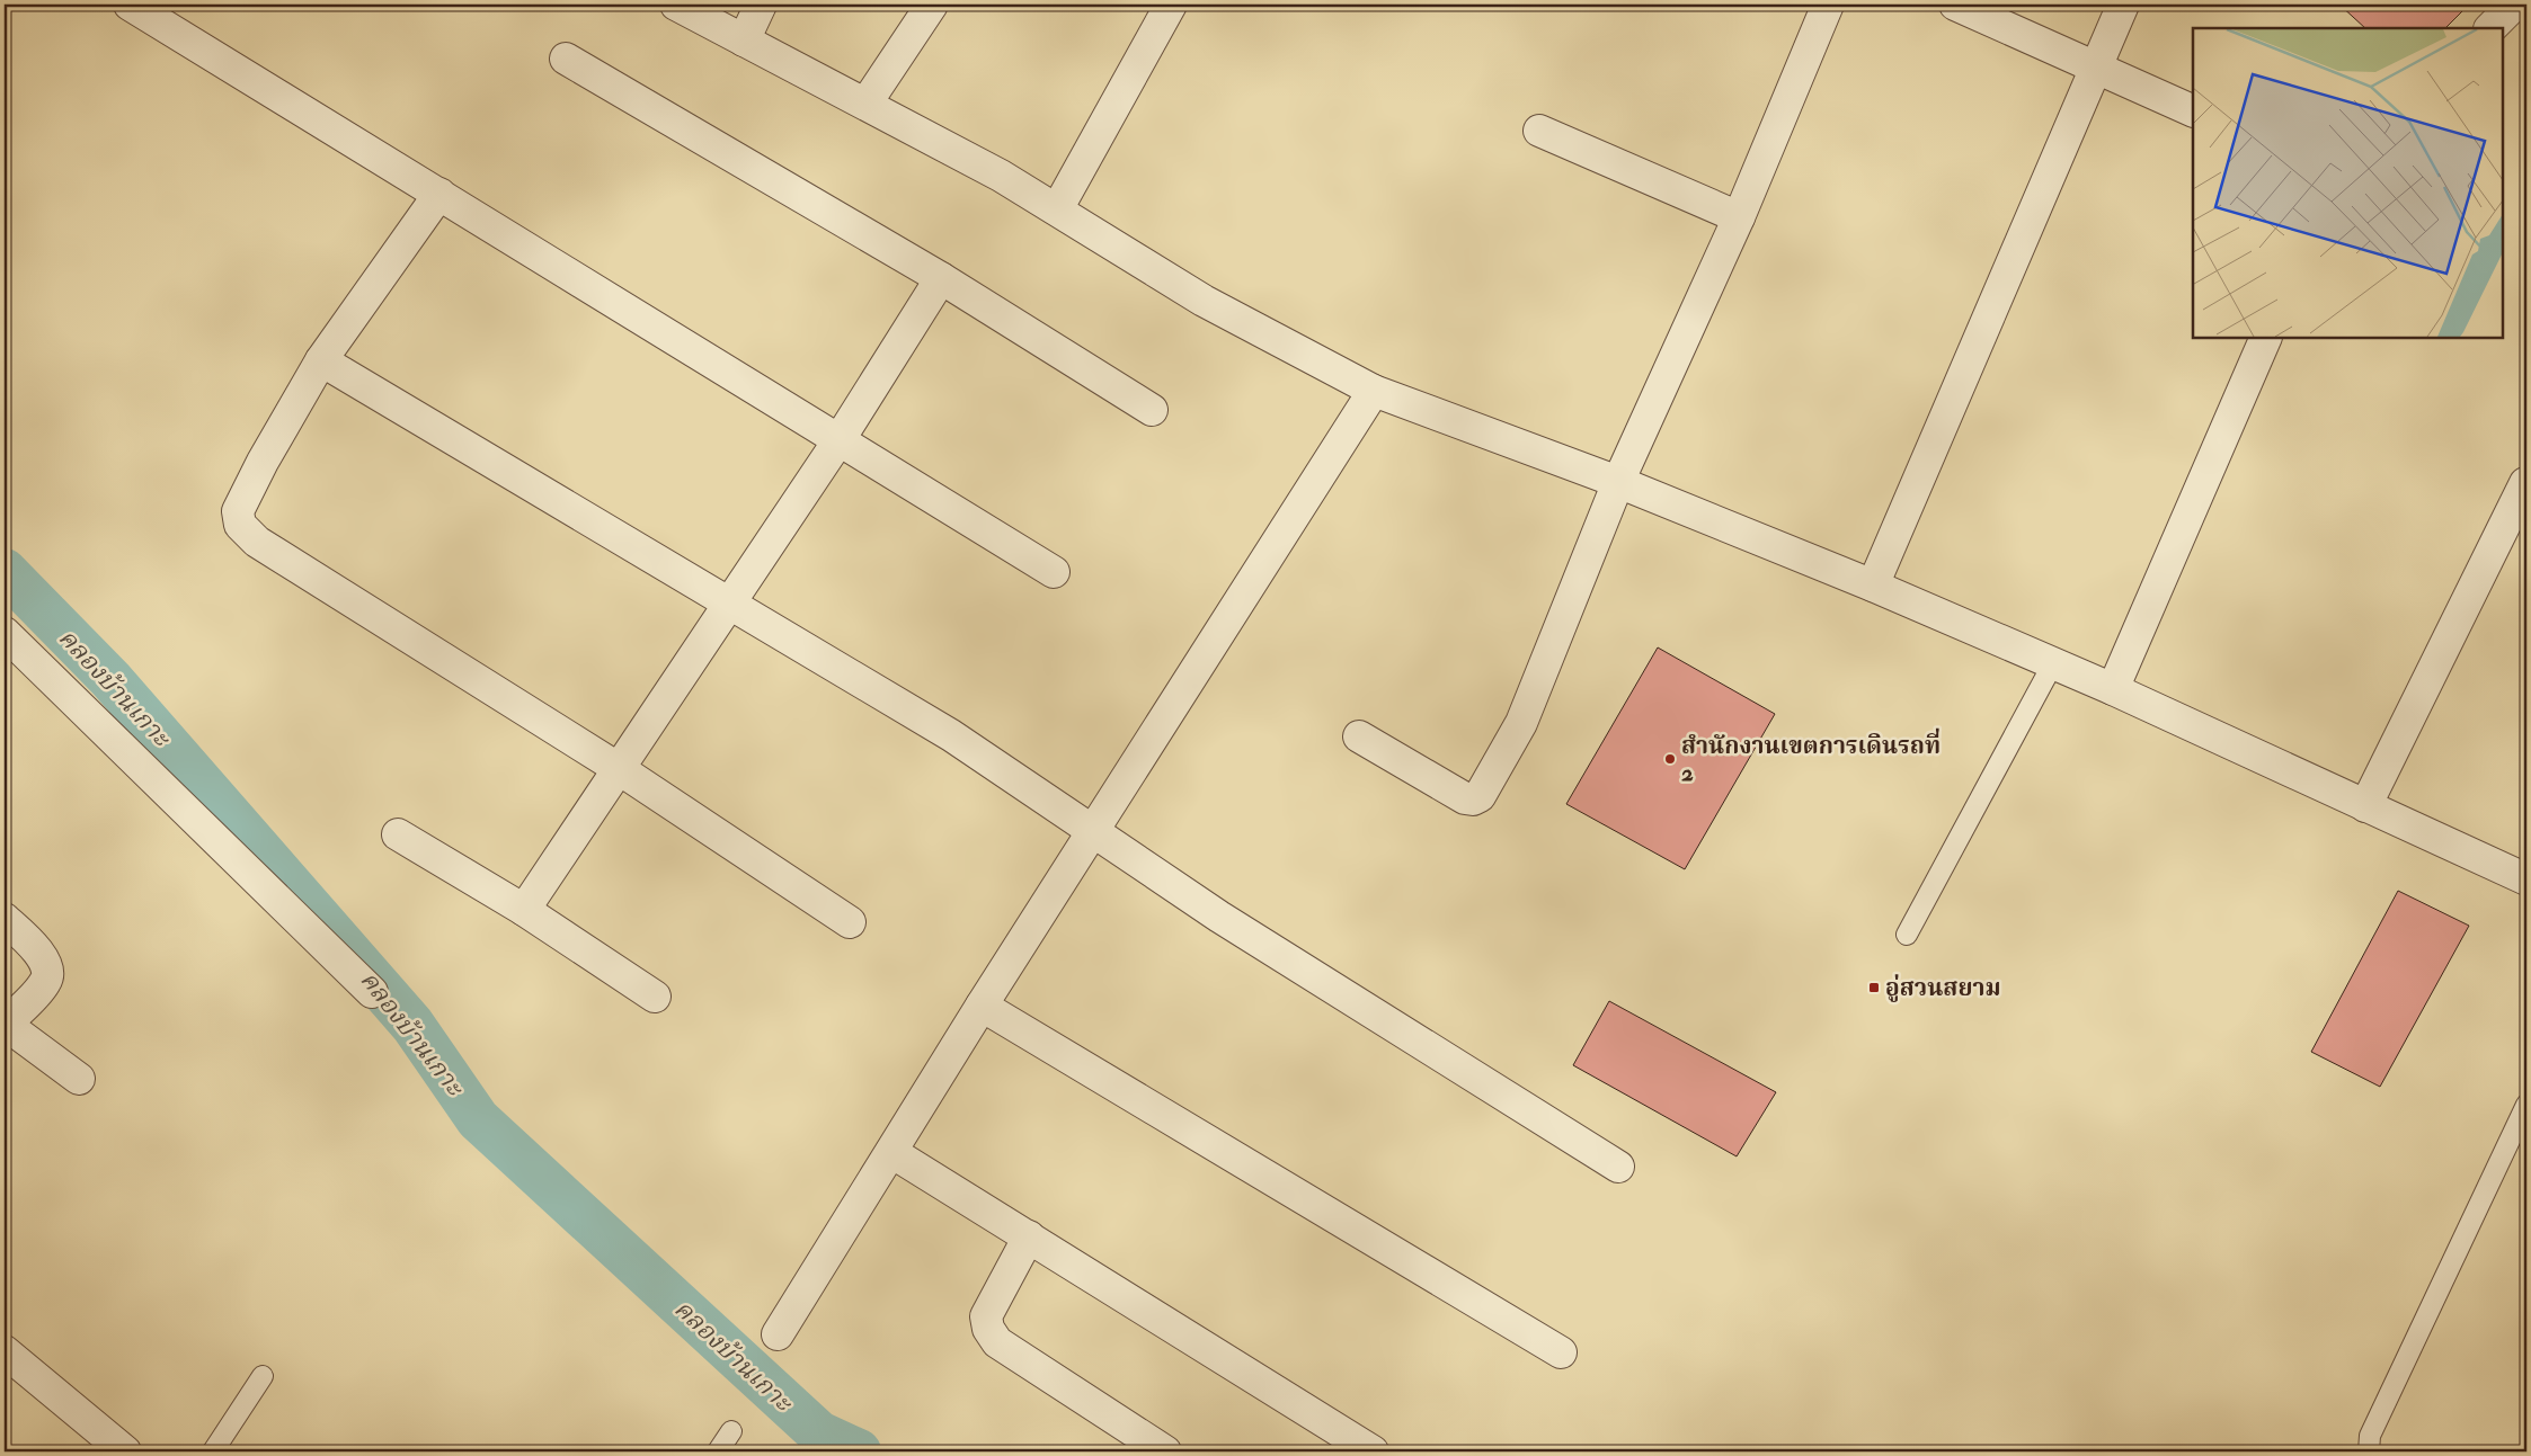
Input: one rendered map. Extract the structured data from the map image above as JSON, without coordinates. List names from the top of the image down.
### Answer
{
  "water": ["คลองบ้านเกาะ"],
  "places": {
    "other": ["สำนักงานเขตการเดินรถที่ 2"],
    "transit": ["อู่สวนสยาม"]
  }
}
